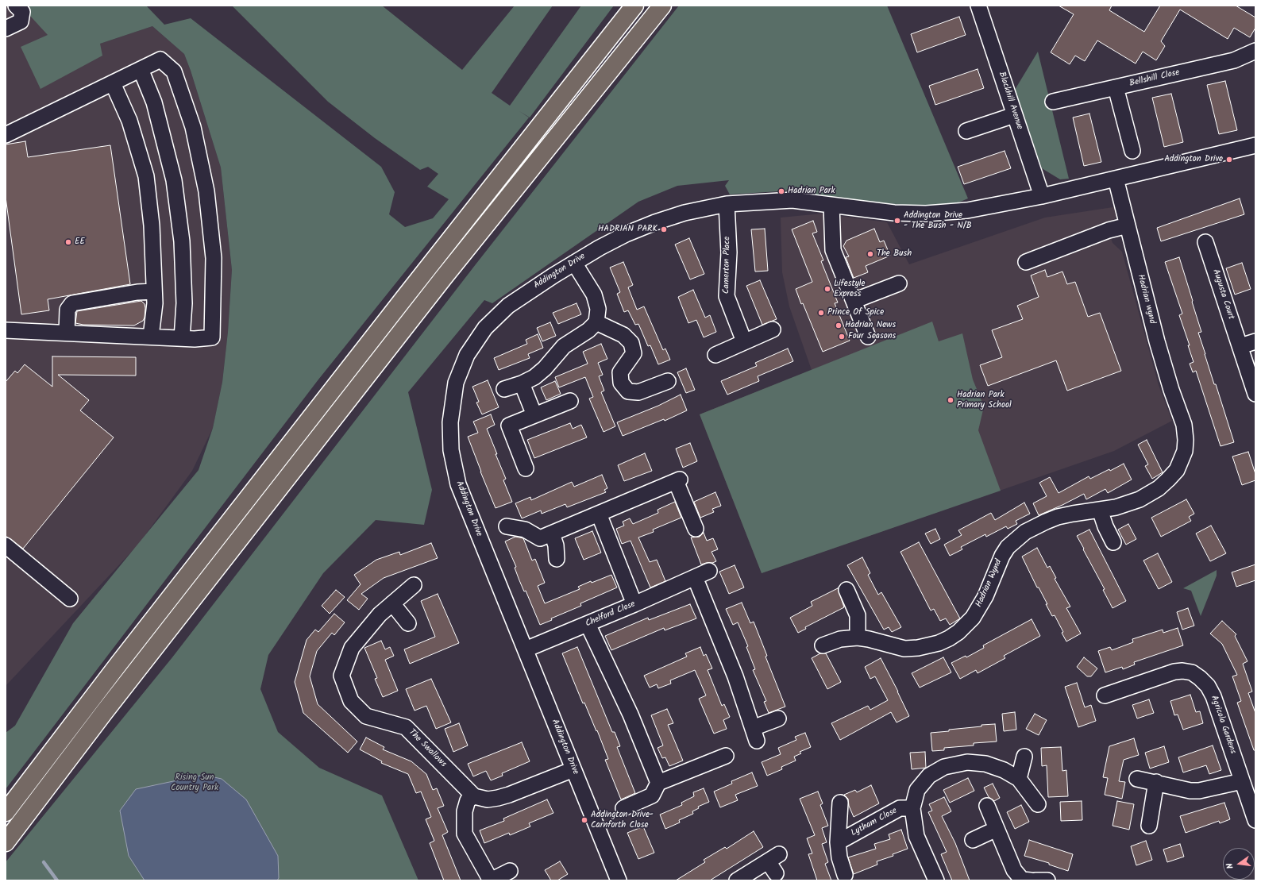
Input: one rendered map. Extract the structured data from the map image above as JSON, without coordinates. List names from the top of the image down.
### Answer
{
  "streets": {
    "street": [
      "Bellshill Close",
      "Blackhill Avenue",
      "Camerton Place",
      "Addington Drive",
      "Augusta Court",
      "Hadrian wynd",
      "Hadrian Wynd",
      "Chelford Close",
      "Agricola Gardens",
      "The Swallows",
      "Lytham Close"
    ]
  },
  "crossings": [
    ["Blackhill Avenue", "Addington Drive"],
    ["Camerton Place", "Addington Drive"],
    ["Addington Drive", "Hadrian wynd"],
    ["Addington Drive", "Chelford Close"],
    ["Hadrian wynd", "Hadrian Wynd"]
  ],
  "parks": ["Rising Sun Country Park"],
  "places": [
    "Addington Drive",
    "Hadrian Park",
    "Addington Drive - The Bush - N/B",
    "HADRIAN PARK",
    "EE",
    "The Bush",
    "Lifestyle Express",
    "Prince Of Spice",
    "Hadrian News",
    "Four Seasons",
    "Hadrian Park Primary School",
    "Addington Drive- Carnforth Close"
  ],
  "north": "left"
}
